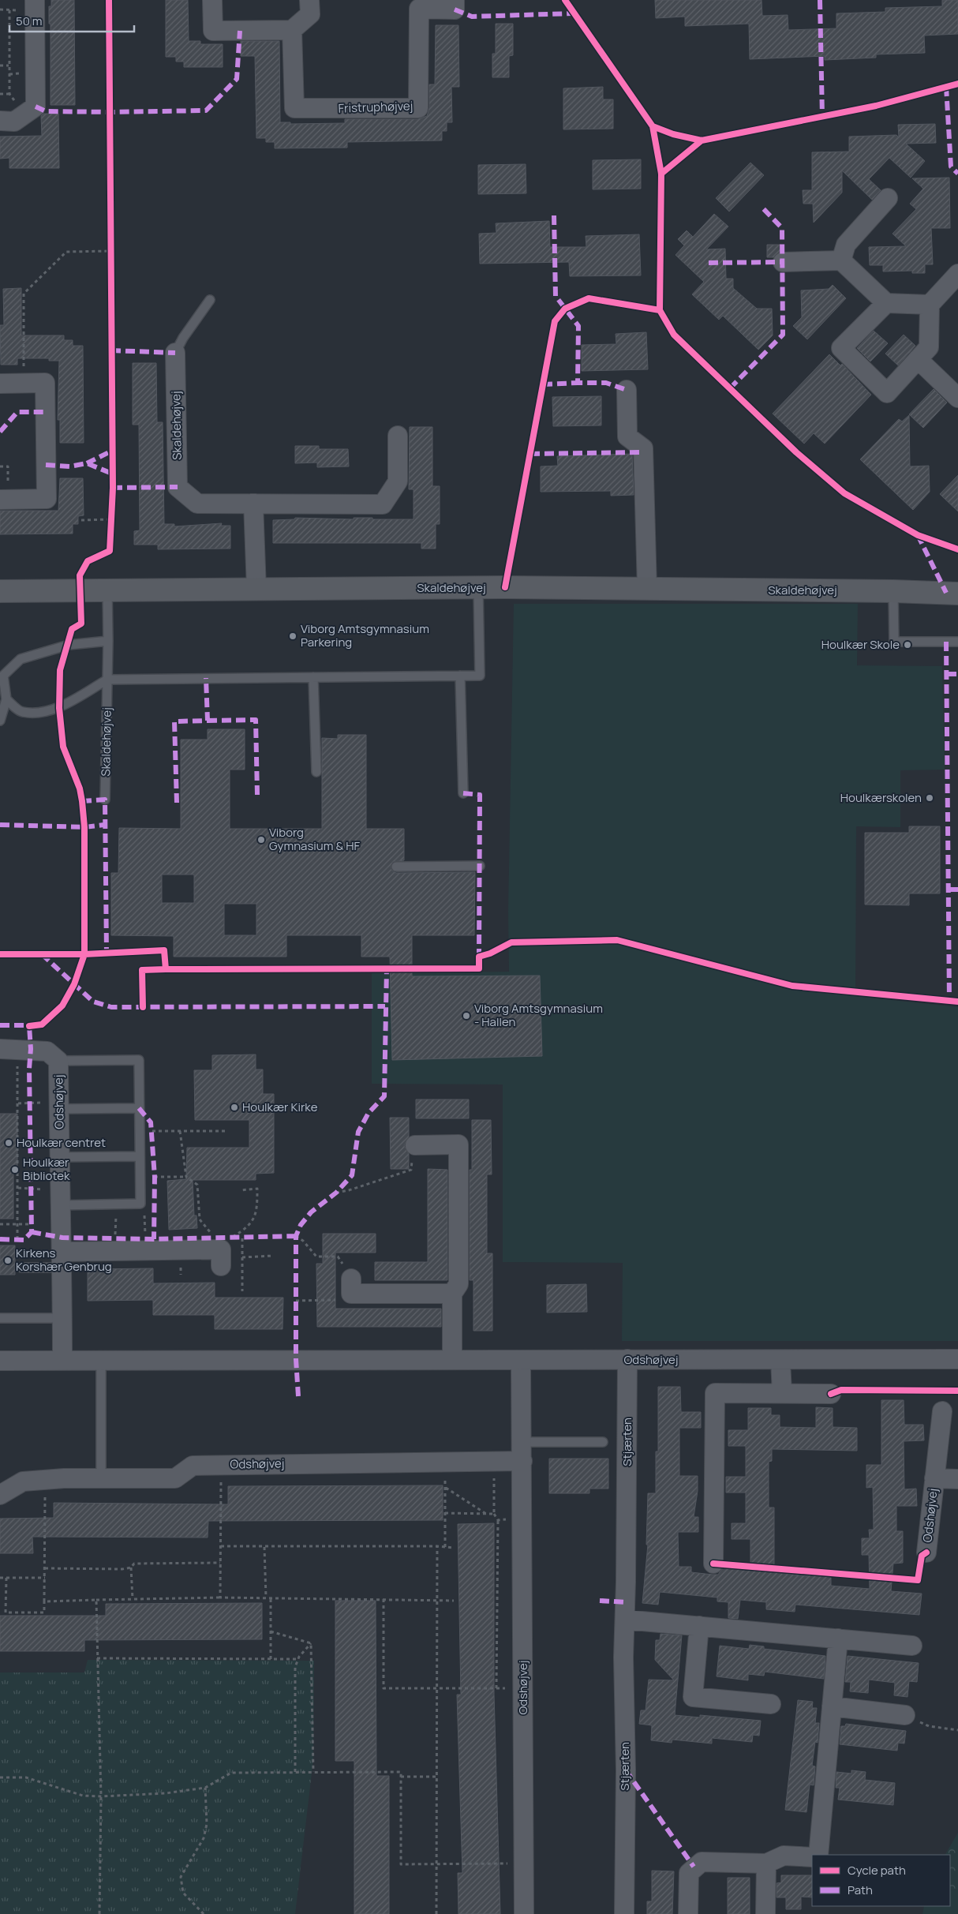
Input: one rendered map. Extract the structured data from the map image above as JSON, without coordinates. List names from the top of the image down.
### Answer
{
  "streets": {
    "street": [
      "Fristruphøjvej",
      "Skaldehøjvej",
      "Odshøjvej",
      "Stjærten"
    ]
  },
  "crossings": [
    ["Odshøjvej", "Stjærten"]
  ],
  "places": [
    "Viborg Amtsgymnasium Parkering",
    "Houlkær Skole",
    "Houlkærskolen",
    "Viborg Gymnasium & HF",
    "Viborg Amtsgymnasium - Hallen",
    "Houlkær Kirke",
    "Houlkær centret",
    "Houlkær Bibliotek",
    "Kirkens Korshær Genbrug"
  ],
  "legend": ["Cycle path", "Path"],
  "scale_bar": "50 m"
}
